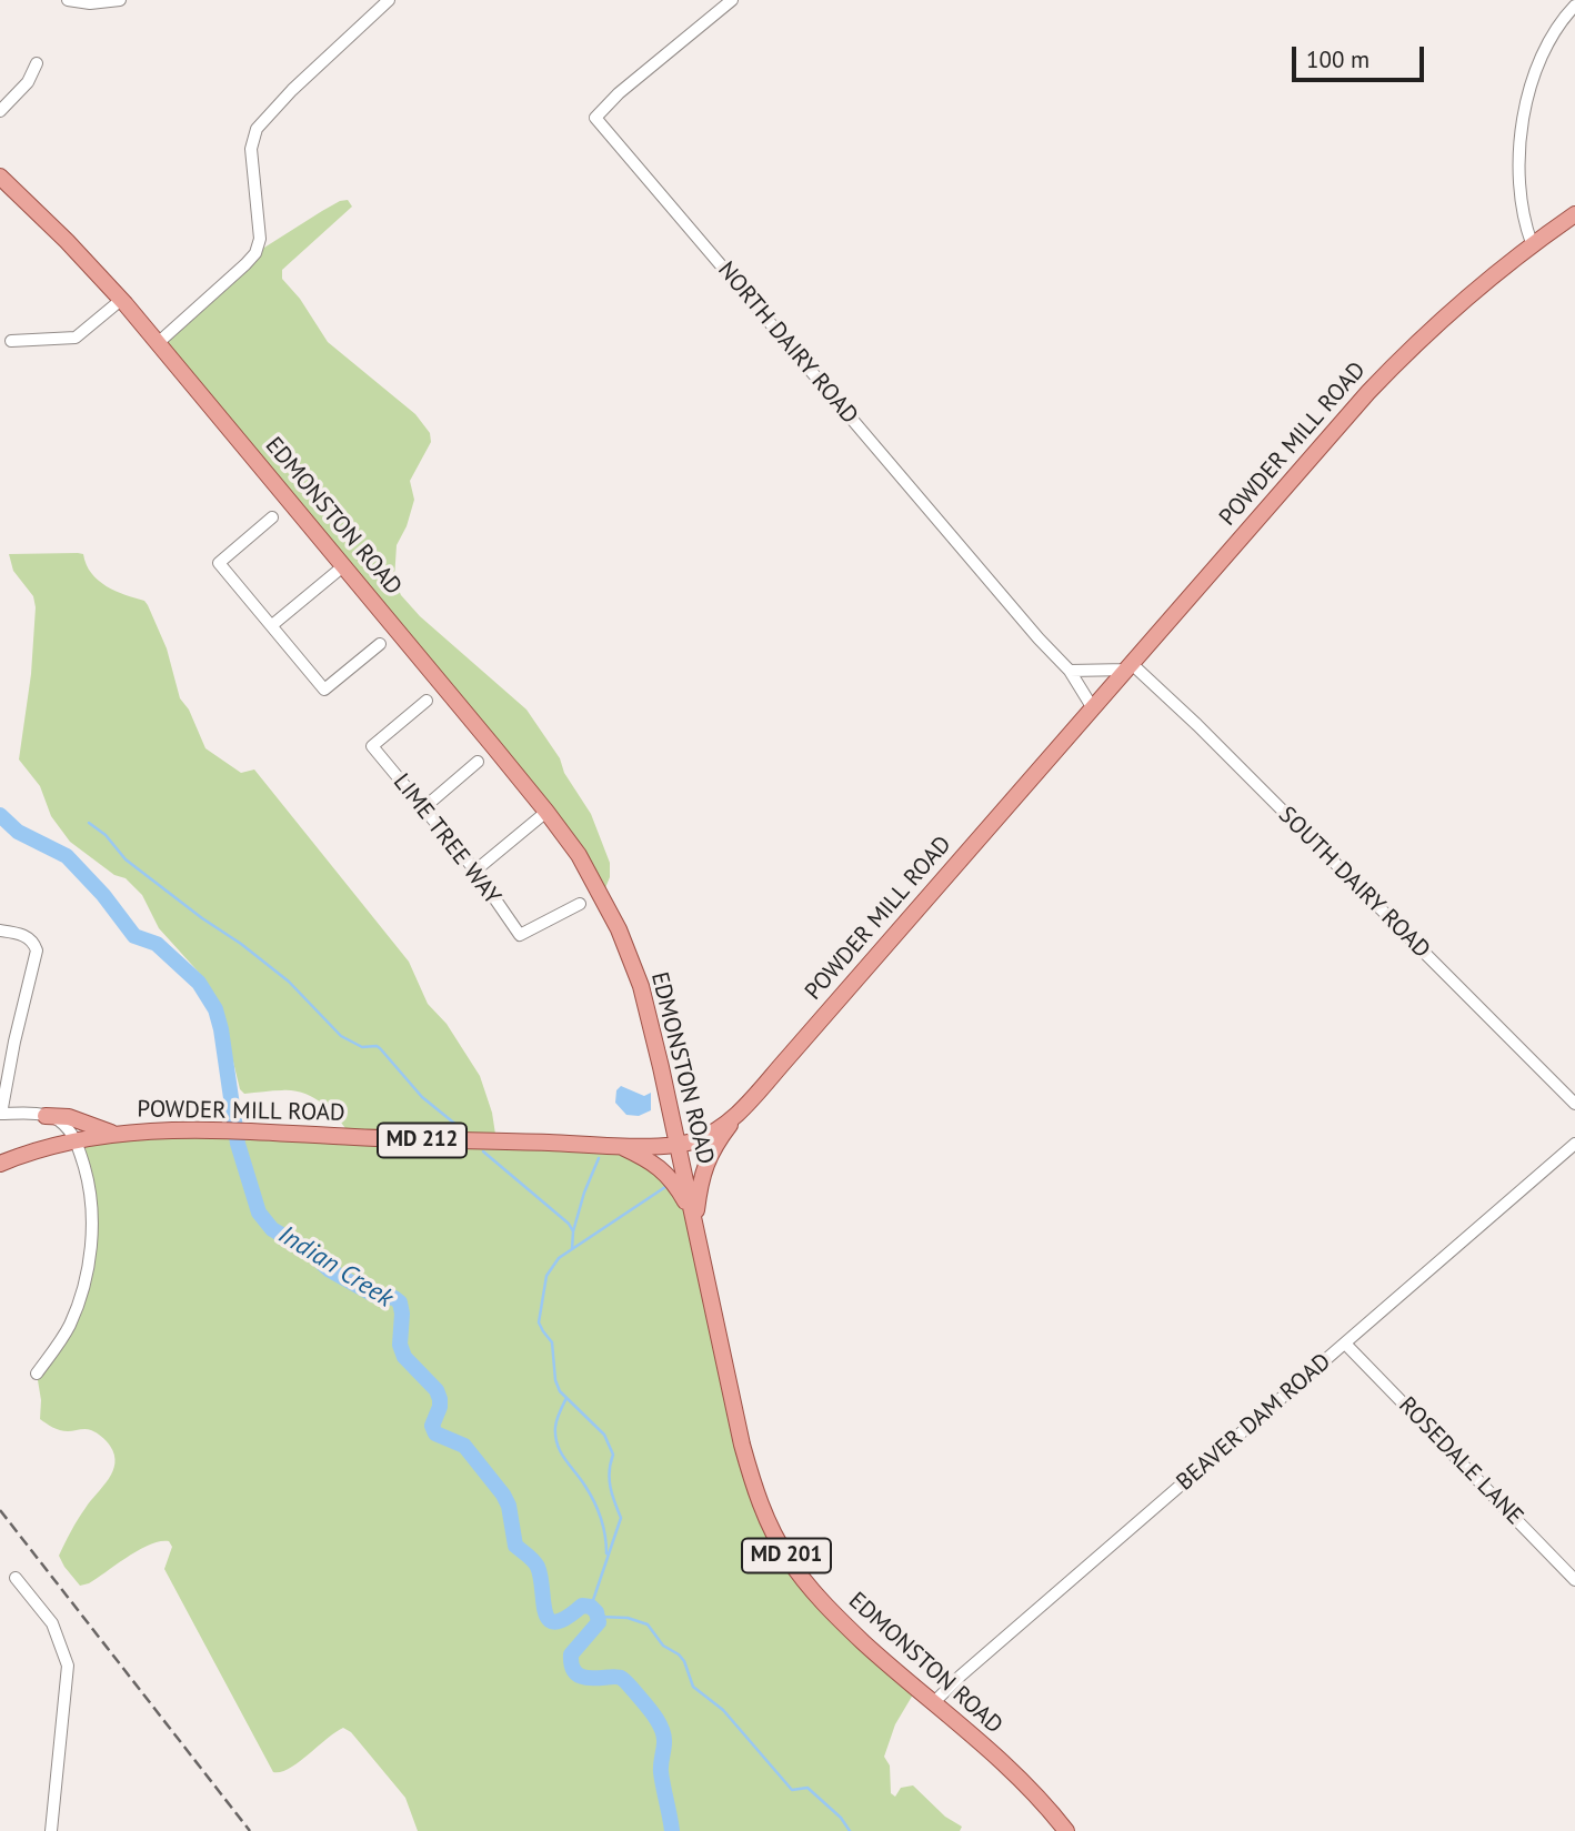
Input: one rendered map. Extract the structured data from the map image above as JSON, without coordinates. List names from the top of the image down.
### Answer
{
  "streets": {
    "main road": [
      "POWDER MILL ROAD",
      "EDMONSTON ROAD",
      "MD 212",
      "MD 201"
    ],
    "street": [
      "NORTH DAIRY ROAD",
      "LIME TREE WAY",
      "SOUTH DAIRY ROAD",
      "BEAVER DAM ROAD",
      "ROSEDALE LANE"
    ]
  },
  "crossings": [
    ["NORTH DAIRY ROAD", "POWDER MILL ROAD"],
    ["POWDER MILL ROAD", "EDMONSTON ROAD"],
    ["POWDER MILL ROAD", "SOUTH DAIRY ROAD"],
    ["EDMONSTON ROAD", "BEAVER DAM ROAD"],
    ["BEAVER DAM ROAD", "ROSEDALE LANE"]
  ],
  "water": ["Indian Creek"],
  "scale_bar": "100 m"
}
